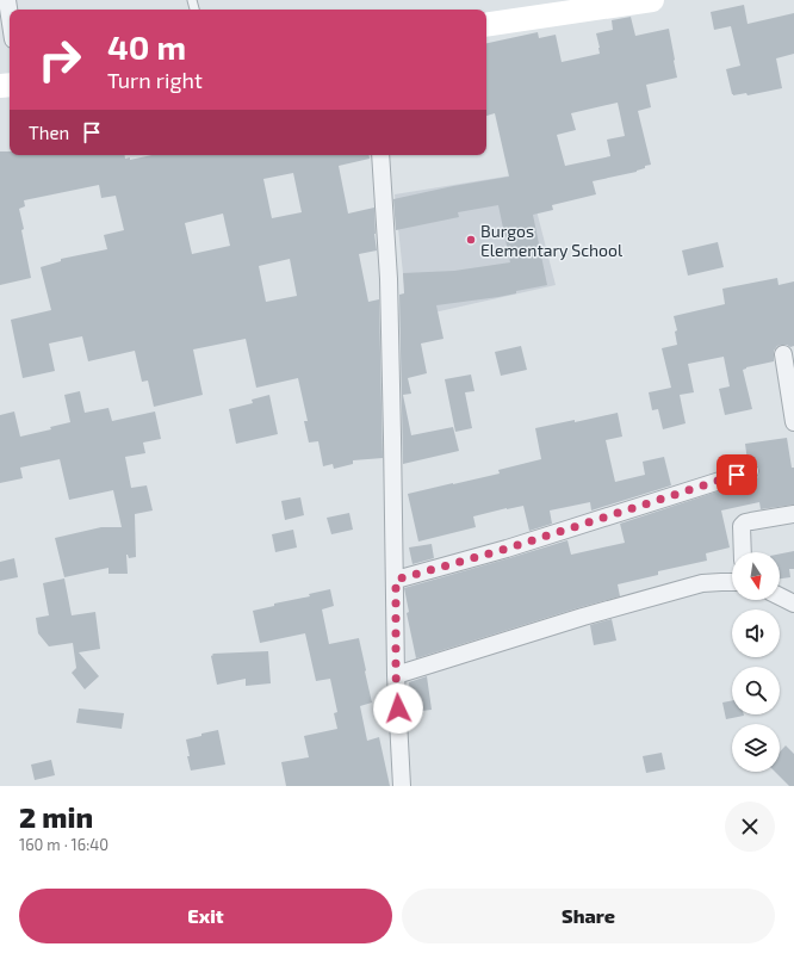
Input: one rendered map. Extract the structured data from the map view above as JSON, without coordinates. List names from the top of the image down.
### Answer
{
  "places": ["Burgos Elementary School"],
  "north": "bottom",
  "page": {
    "turn": ["40 m", "Turn right"],
    "then": "Then",
    "heading": ["2 min", "160 m · 16:40"],
    "buttons": ["Exit", "Share"]
  }
}
